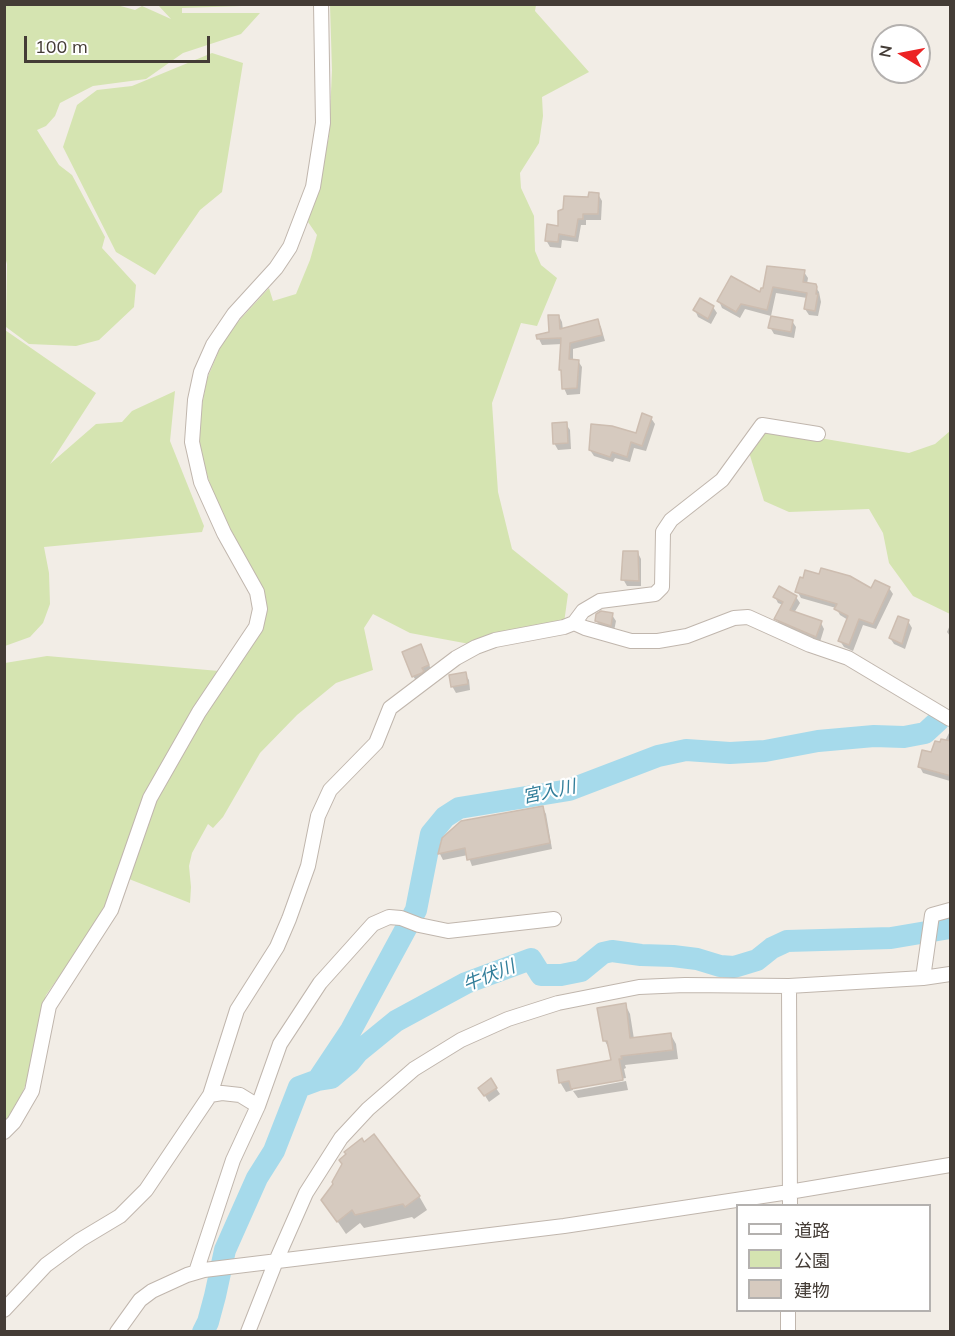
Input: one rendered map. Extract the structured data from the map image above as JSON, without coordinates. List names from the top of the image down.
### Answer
{
  "water": ["宮入川", "牛伏川"],
  "legend": ["道路", "公園", "建物"],
  "scale_bar": "100 m",
  "north": "left"
}
